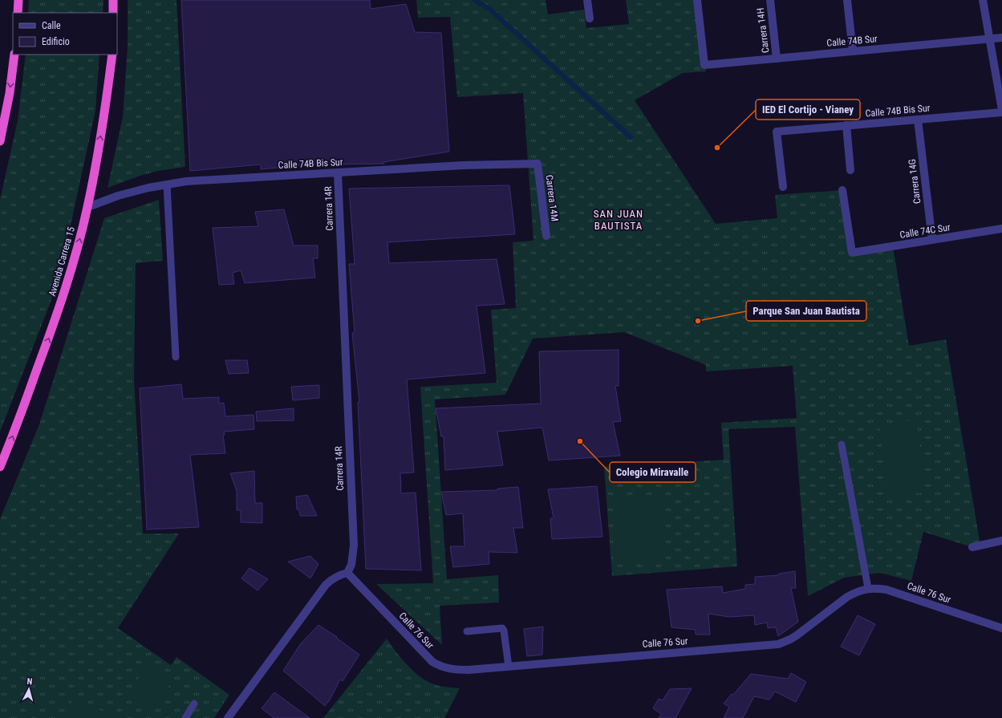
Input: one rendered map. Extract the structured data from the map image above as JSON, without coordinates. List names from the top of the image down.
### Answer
{
  "streets": {
    "highway": ["Avenida Carrera 15"],
    "street": [
      "Carrera 14H",
      "Calle 74B Sur",
      "Calle 74B Bis Sur",
      "Carrera 14G",
      "Carrera 14M",
      "Carrera 14R",
      "Calle 74C Sur",
      "Calle 76 Sur"
    ]
  },
  "crossings": [
    ["Carrera 14H", "Calle 74B Sur"],
    ["Calle 74B Bis Sur", "Carrera 14G"],
    ["Calle 74B Bis Sur", "Carrera 14M"],
    ["Calle 74B Bis Sur", "Carrera 14R"],
    ["Calle 74B Bis Sur", "Avenida Carrera 15"],
    ["Carrera 14G", "Calle 74C Sur"],
    ["Carrera 14R", "Calle 76 Sur"]
  ],
  "one_way": ["Avenida Carrera 15"],
  "districts": ["SAN JUAN BAUTISTA"],
  "places": ["IED El Cortijo - Vianey", "Parque San Juan Bautista", "Colegio Miravalle"],
  "legend": ["Calle", "Edificio"],
  "north": "top"
}
